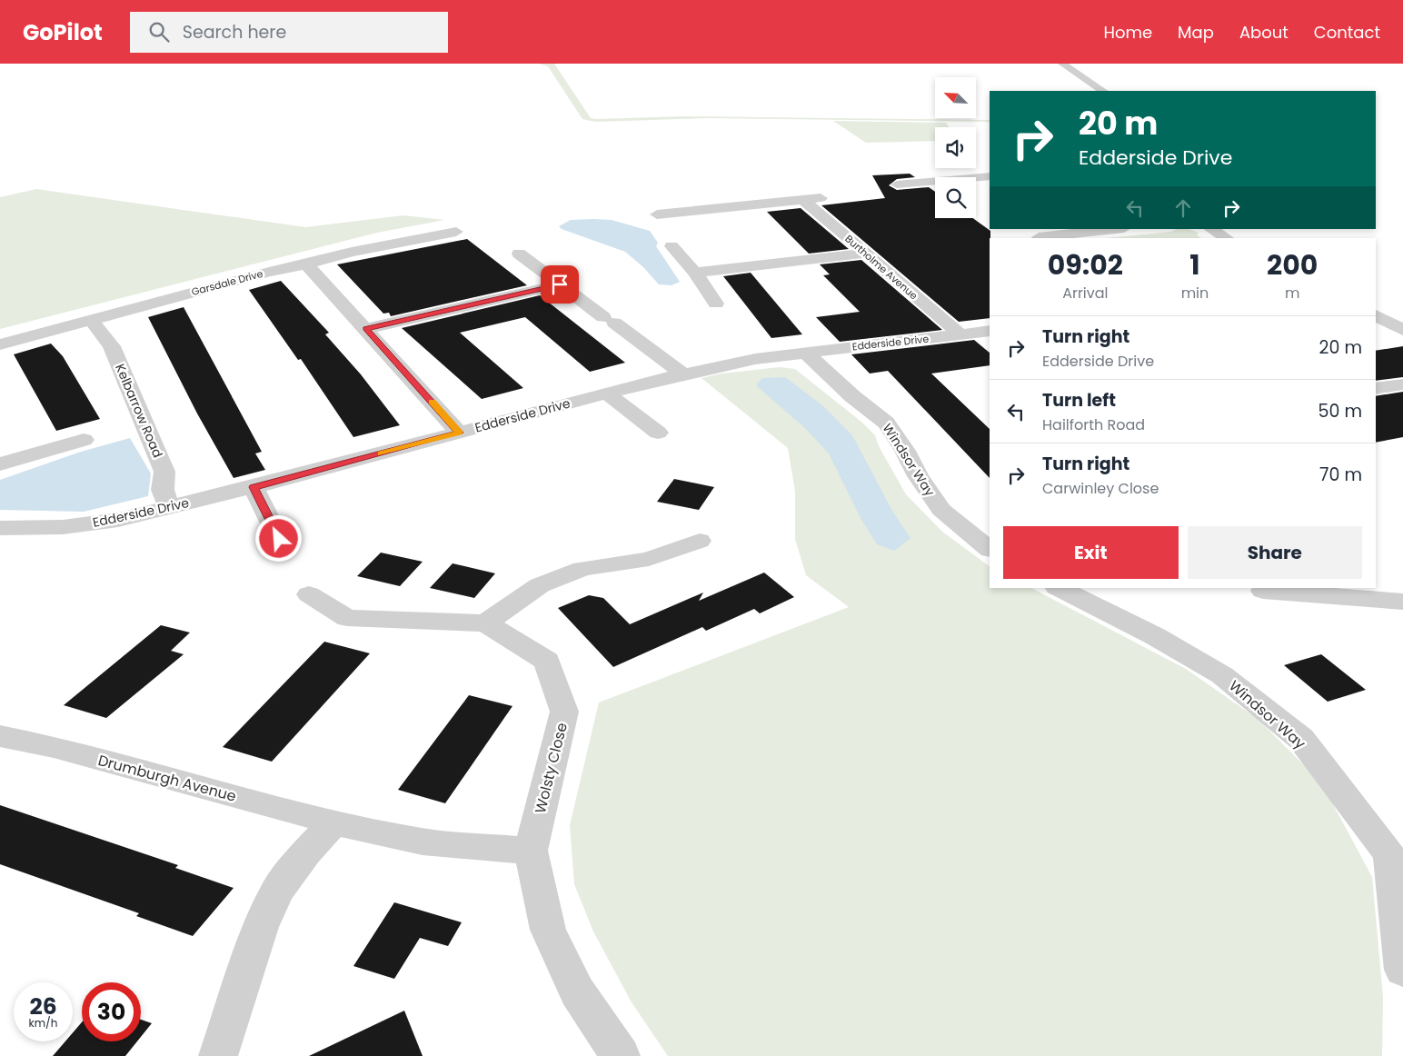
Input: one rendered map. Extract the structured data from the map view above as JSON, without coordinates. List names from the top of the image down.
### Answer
{
  "streets": {
    "street": [
      "Burtholme Avenue",
      "Garsdale Drive",
      "Edderside Drive",
      "Kelbarrow Road",
      "Windsor Way",
      "Wolsty Close",
      "Drumburgh Avenue"
    ]
  },
  "crossings": [
    ["Burtholme Avenue", "Edderside Drive"],
    ["Garsdale Drive", "Kelbarrow Road"],
    ["Edderside Drive", "Kelbarrow Road"],
    ["Edderside Drive", "Windsor Way"],
    ["Wolsty Close", "Drumburgh Avenue"]
  ],
  "north": "top left",
  "page": {
    "header": "GoPilot",
    "search": "Search here",
    "nav": [
      "Home",
      "Map",
      "About",
      "Contact"
    ],
    "turn": ["20 m", "Edderside Drive"],
    "eta": [
      "09:02",
      "Arrival",
      "1",
      "min",
      "200",
      "m"
    ],
    "list": [
      {
        "name": "Turn right",
        "note": "Edderside Drive",
        "value": "20 m"
      },
      {
        "name": "Turn left",
        "note": "Hailforth Road",
        "value": "50 m"
      },
      {
        "name": "Turn right",
        "note": "Carwinley Close",
        "value": "70 m"
      }
    ],
    "buttons": ["Exit", "Share"],
    "speed": "26 km/h",
    "limit": "30"
  }
}
